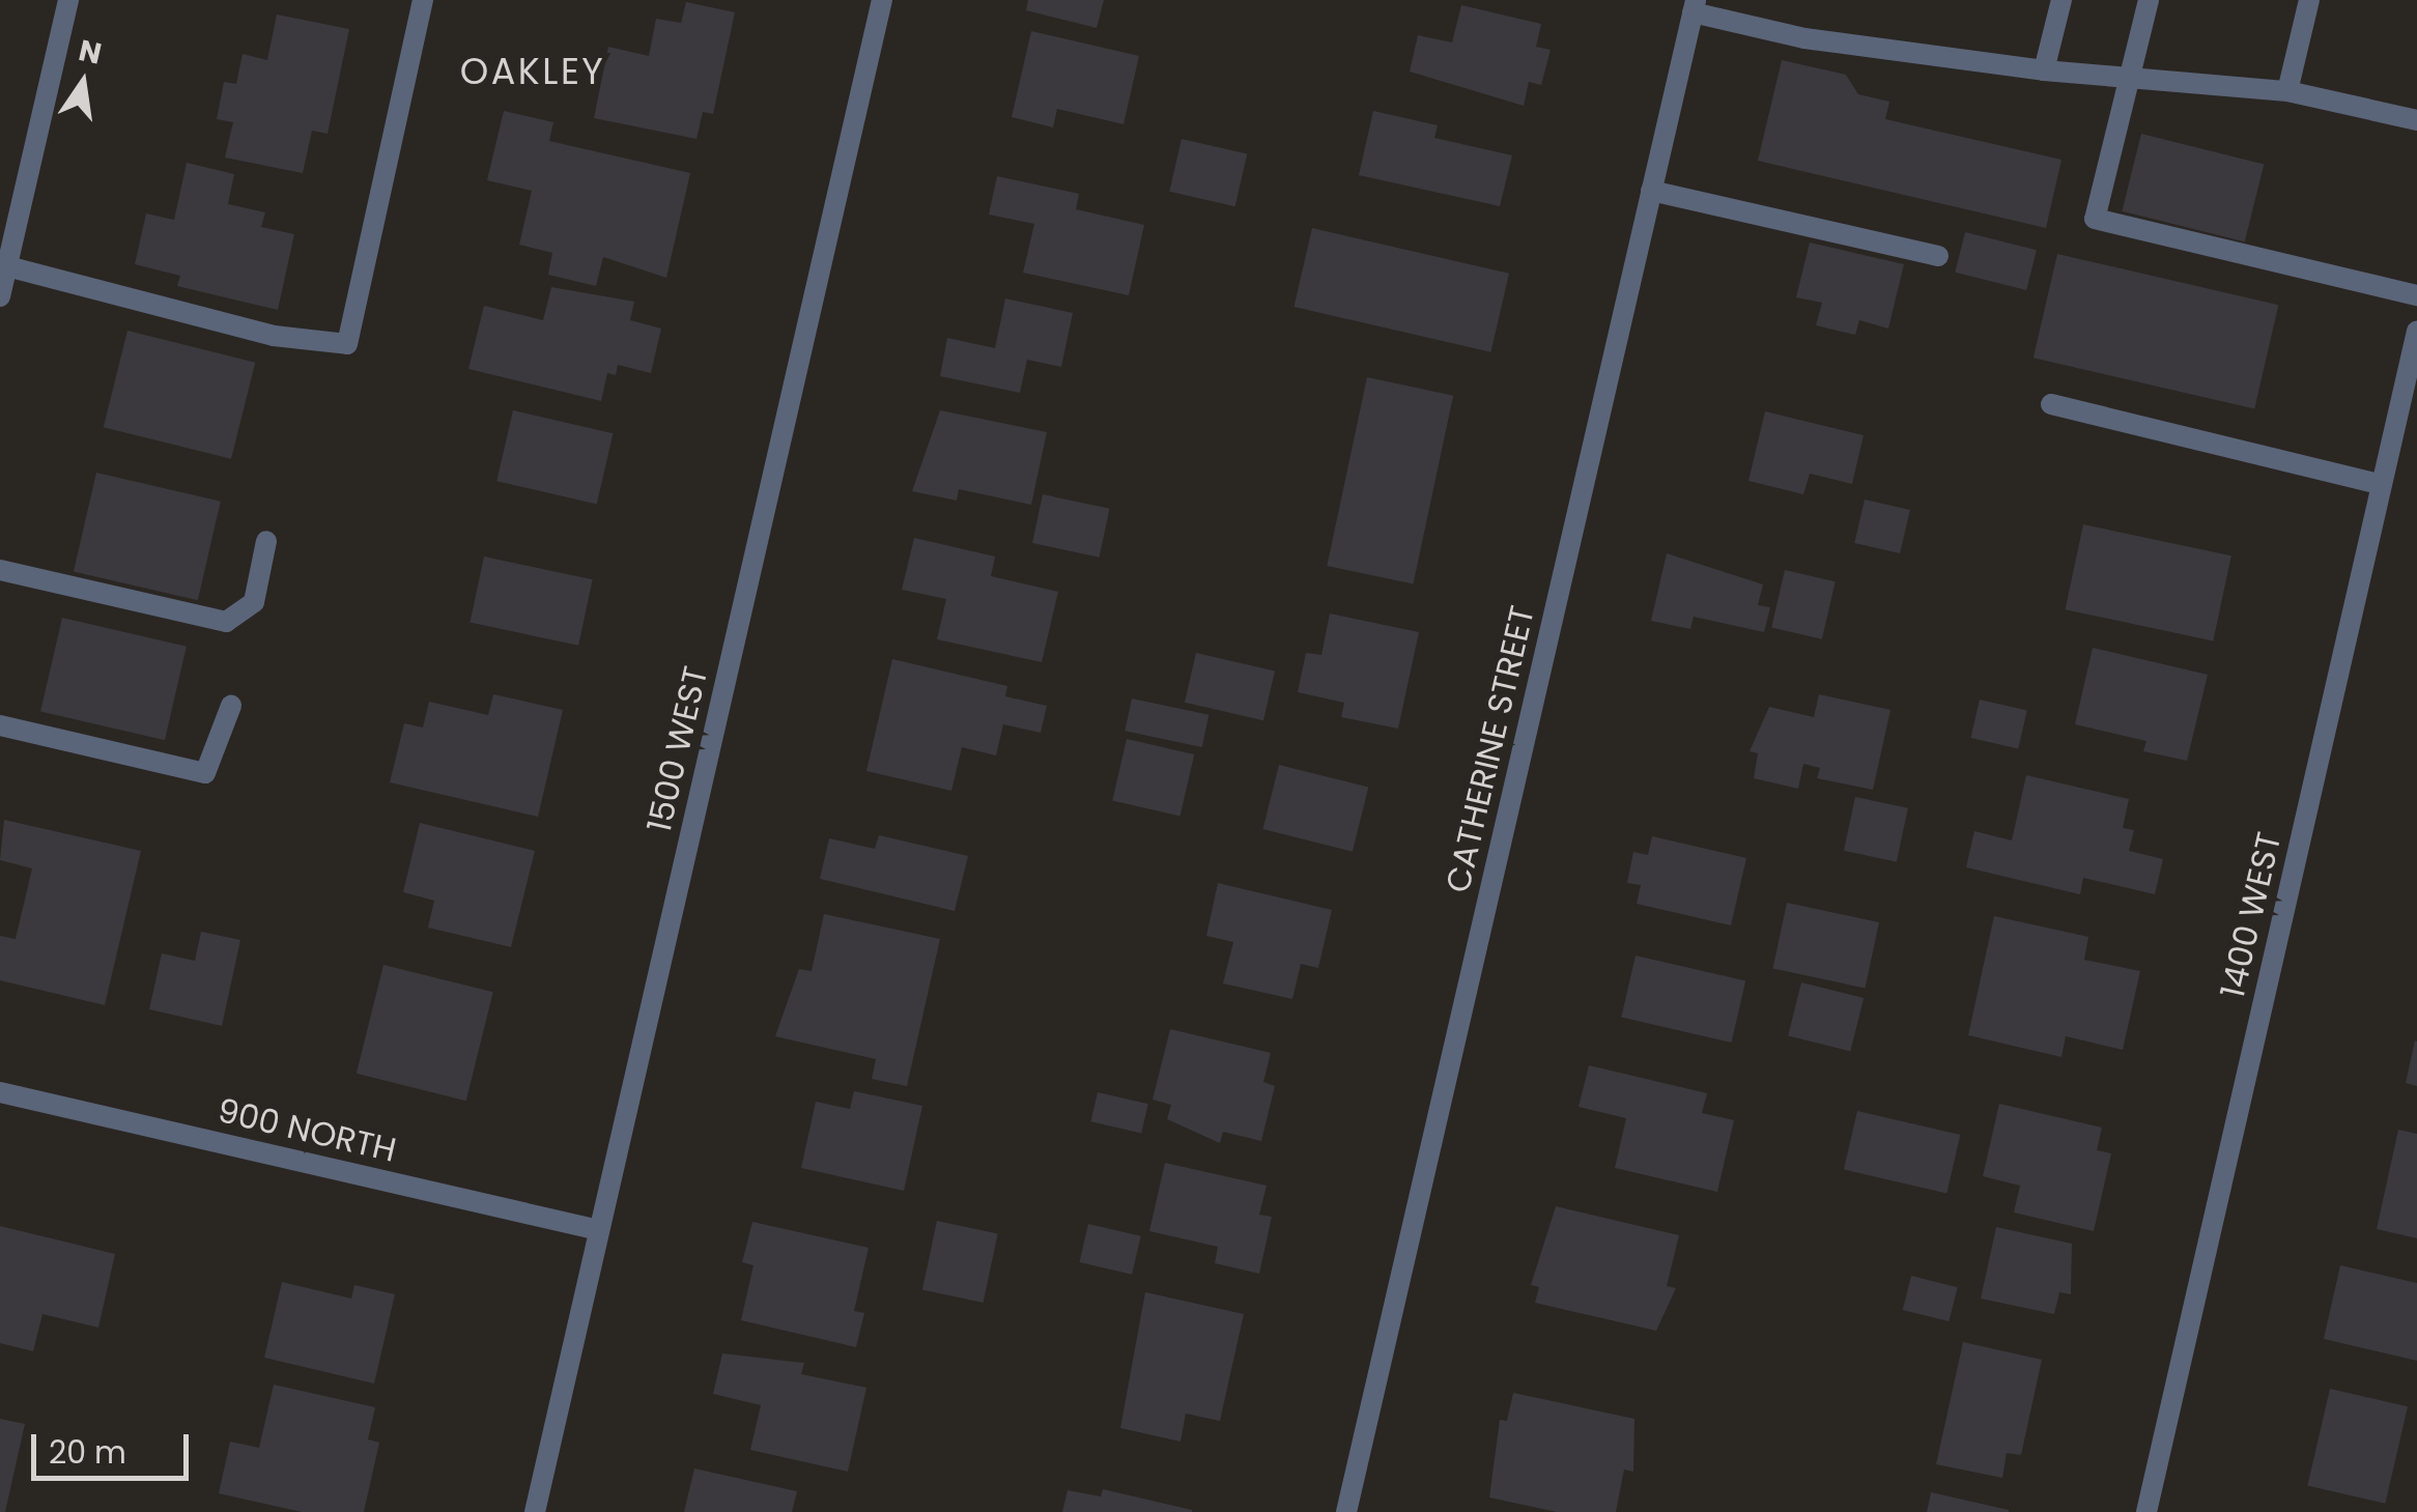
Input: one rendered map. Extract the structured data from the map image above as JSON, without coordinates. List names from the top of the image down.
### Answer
{
  "streets": {
    "street": [
      "1500 WEST",
      "CATHERINE STREET",
      "1400 WEST",
      "900 NORTH"
    ]
  },
  "crossings": [
    ["1500 WEST", "900 NORTH"]
  ],
  "districts": ["OAKLEY"],
  "scale_bar": "20 m",
  "north": "top"
}
